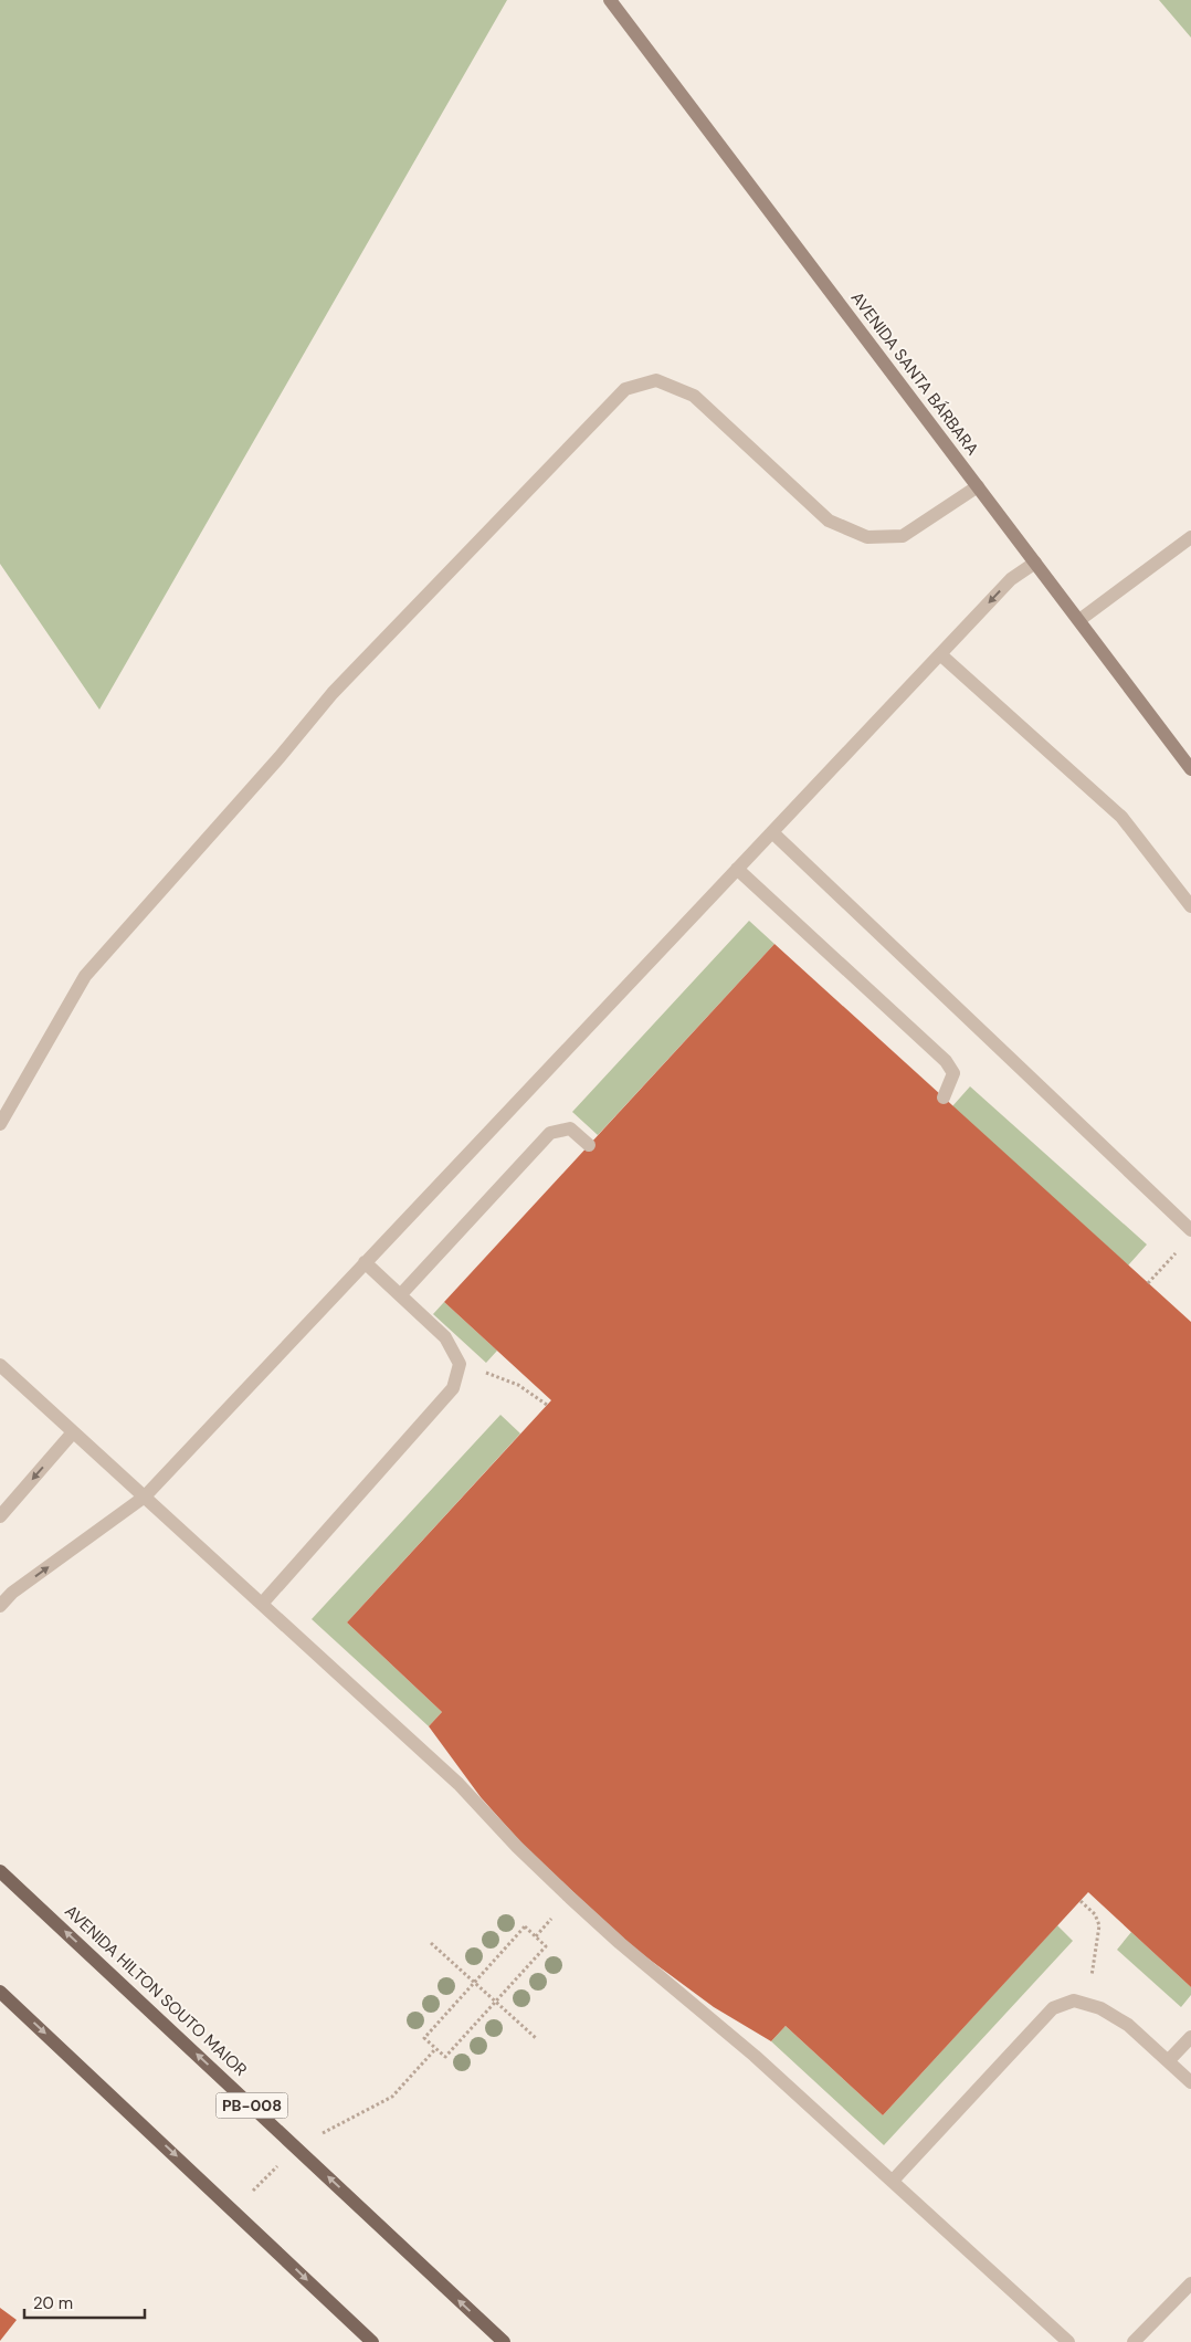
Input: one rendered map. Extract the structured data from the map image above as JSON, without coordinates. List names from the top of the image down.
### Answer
{
  "streets": {
    "main road": ["AVENIDA SANTA BÁRBARA", "AVENIDA HILTON SOUTO MAIOR", "PB-008"]
  },
  "scale_bar": "20 m"
}
